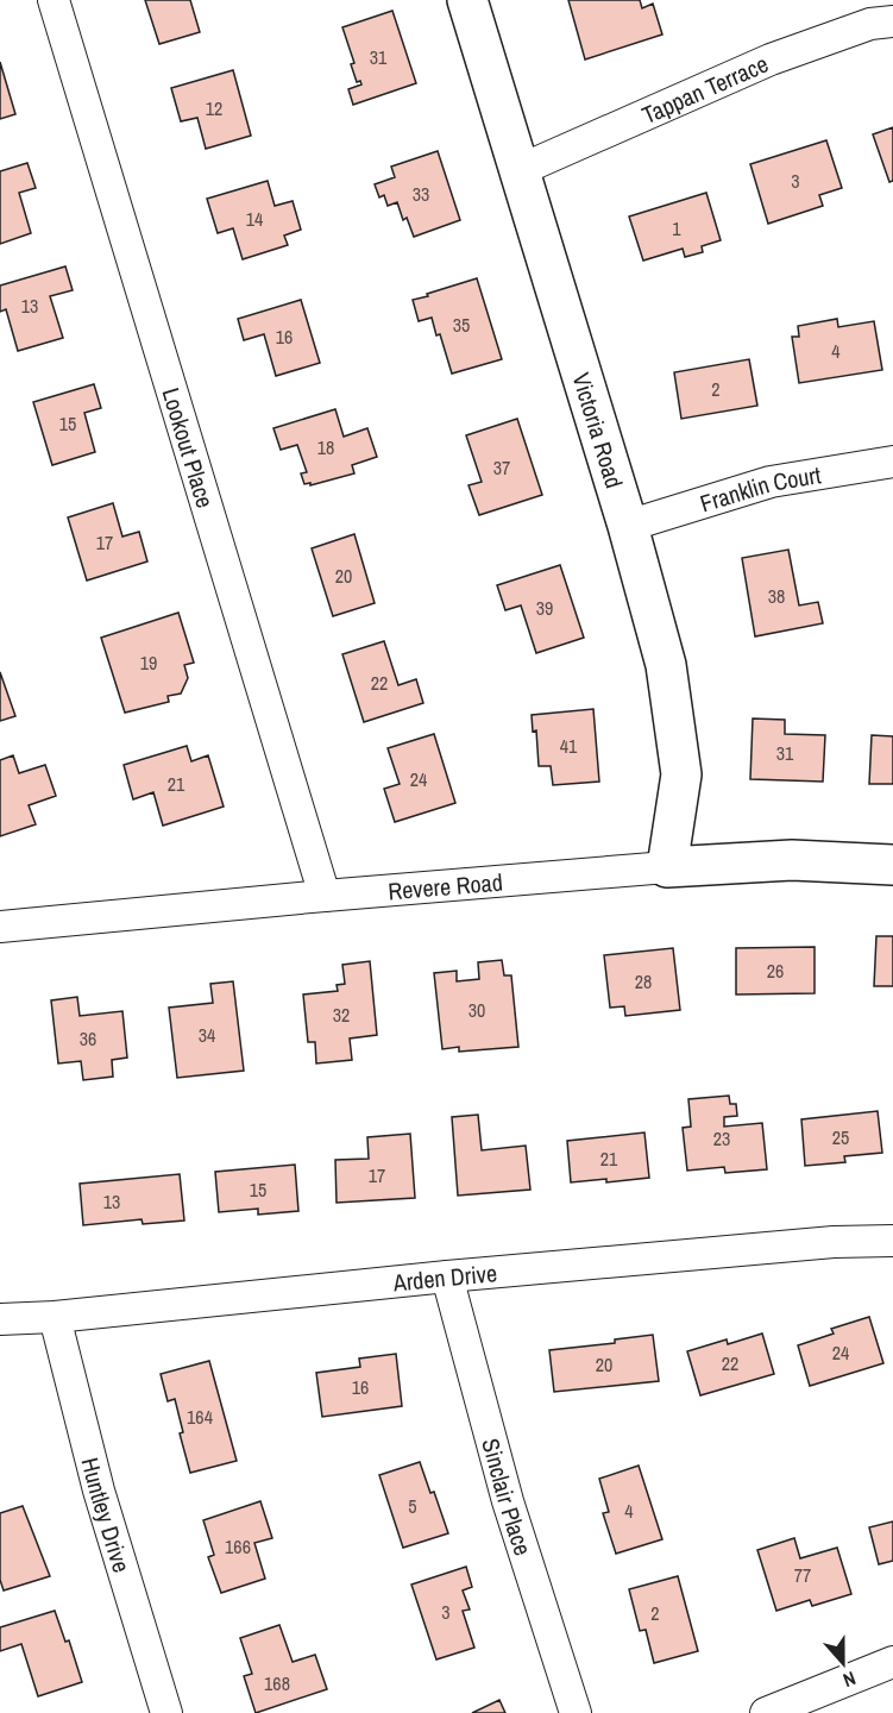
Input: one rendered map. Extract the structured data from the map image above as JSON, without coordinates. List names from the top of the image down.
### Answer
{
  "streets": {
    "street": [
      "Tappan Terrace",
      "Victoria Road",
      "Lookout Place",
      "Franklin Court",
      "Revere Road",
      "Arden Drive",
      "Sinclair Place",
      "Huntley Drive"
    ]
  },
  "crossings": [
    ["Tappan Terrace", "Victoria Road"],
    ["Victoria Road", "Franklin Court"],
    ["Victoria Road", "Revere Road"],
    ["Lookout Place", "Revere Road"],
    ["Arden Drive", "Sinclair Place"],
    ["Arden Drive", "Huntley Drive"]
  ],
  "house_numbers": [
    "31",
    "12",
    "3",
    "33",
    "14",
    "1",
    "13",
    "35",
    "16",
    "4",
    "2",
    "15",
    "18",
    "37",
    "17",
    "20",
    "38",
    "39",
    "19",
    "22",
    "41",
    "31",
    "24",
    "21",
    "26",
    "28",
    "30",
    "32",
    "34",
    "36",
    "25",
    "23",
    "21",
    "17",
    "15",
    "13",
    "24",
    "22",
    "20",
    "16",
    "164",
    "5",
    "4",
    "166",
    "77",
    "3",
    "2",
    "168"
  ],
  "north": "bottom"
}
